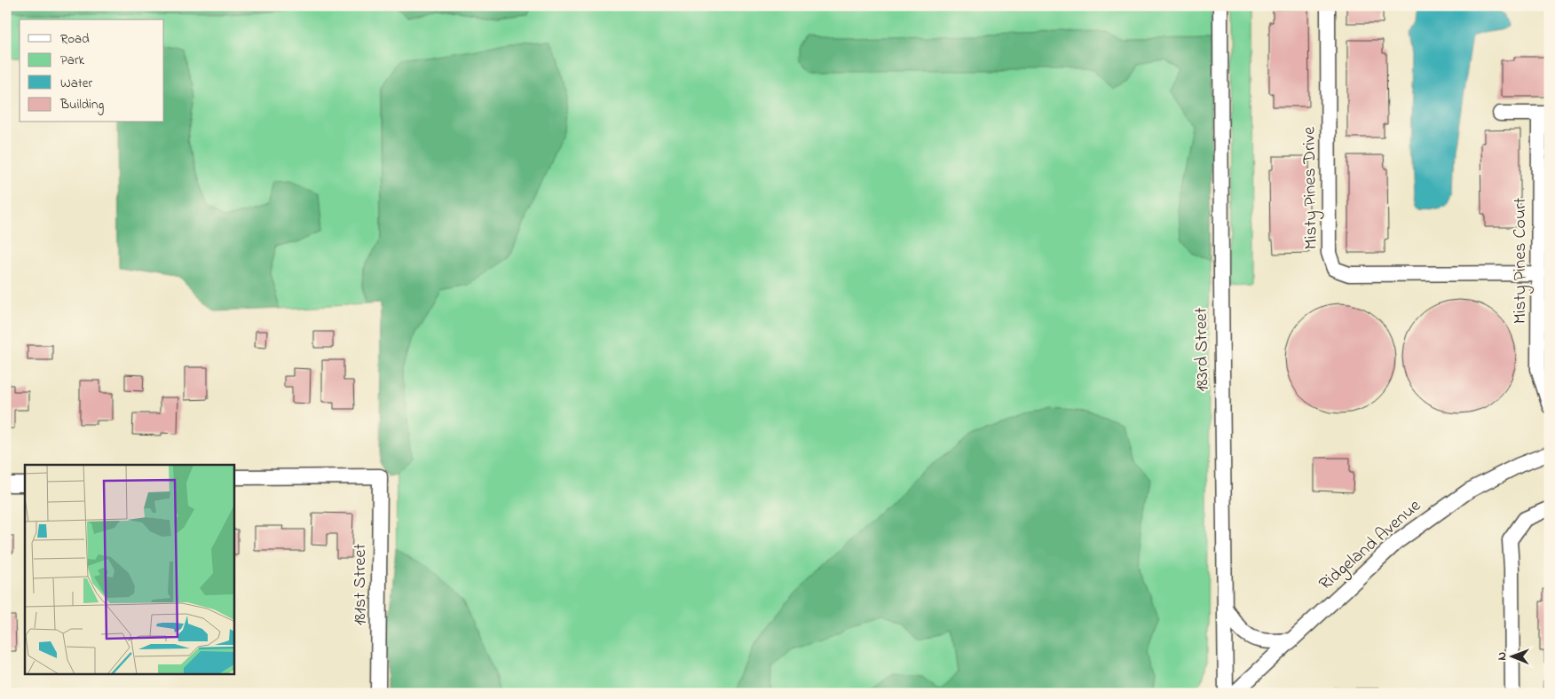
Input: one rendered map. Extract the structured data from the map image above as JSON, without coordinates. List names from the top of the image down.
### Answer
{
  "streets": {
    "street": [
      "Misty Pines Drive",
      "Misty Pines Court",
      "183rd Street",
      "Ridgeland Avenue",
      "181st Street"
    ]
  },
  "crossings": [
    ["Misty Pines Drive", "Misty Pines Court"]
  ],
  "legend": [
    "Road",
    "Park",
    "Water",
    "Building"
  ],
  "north": "left"
}
